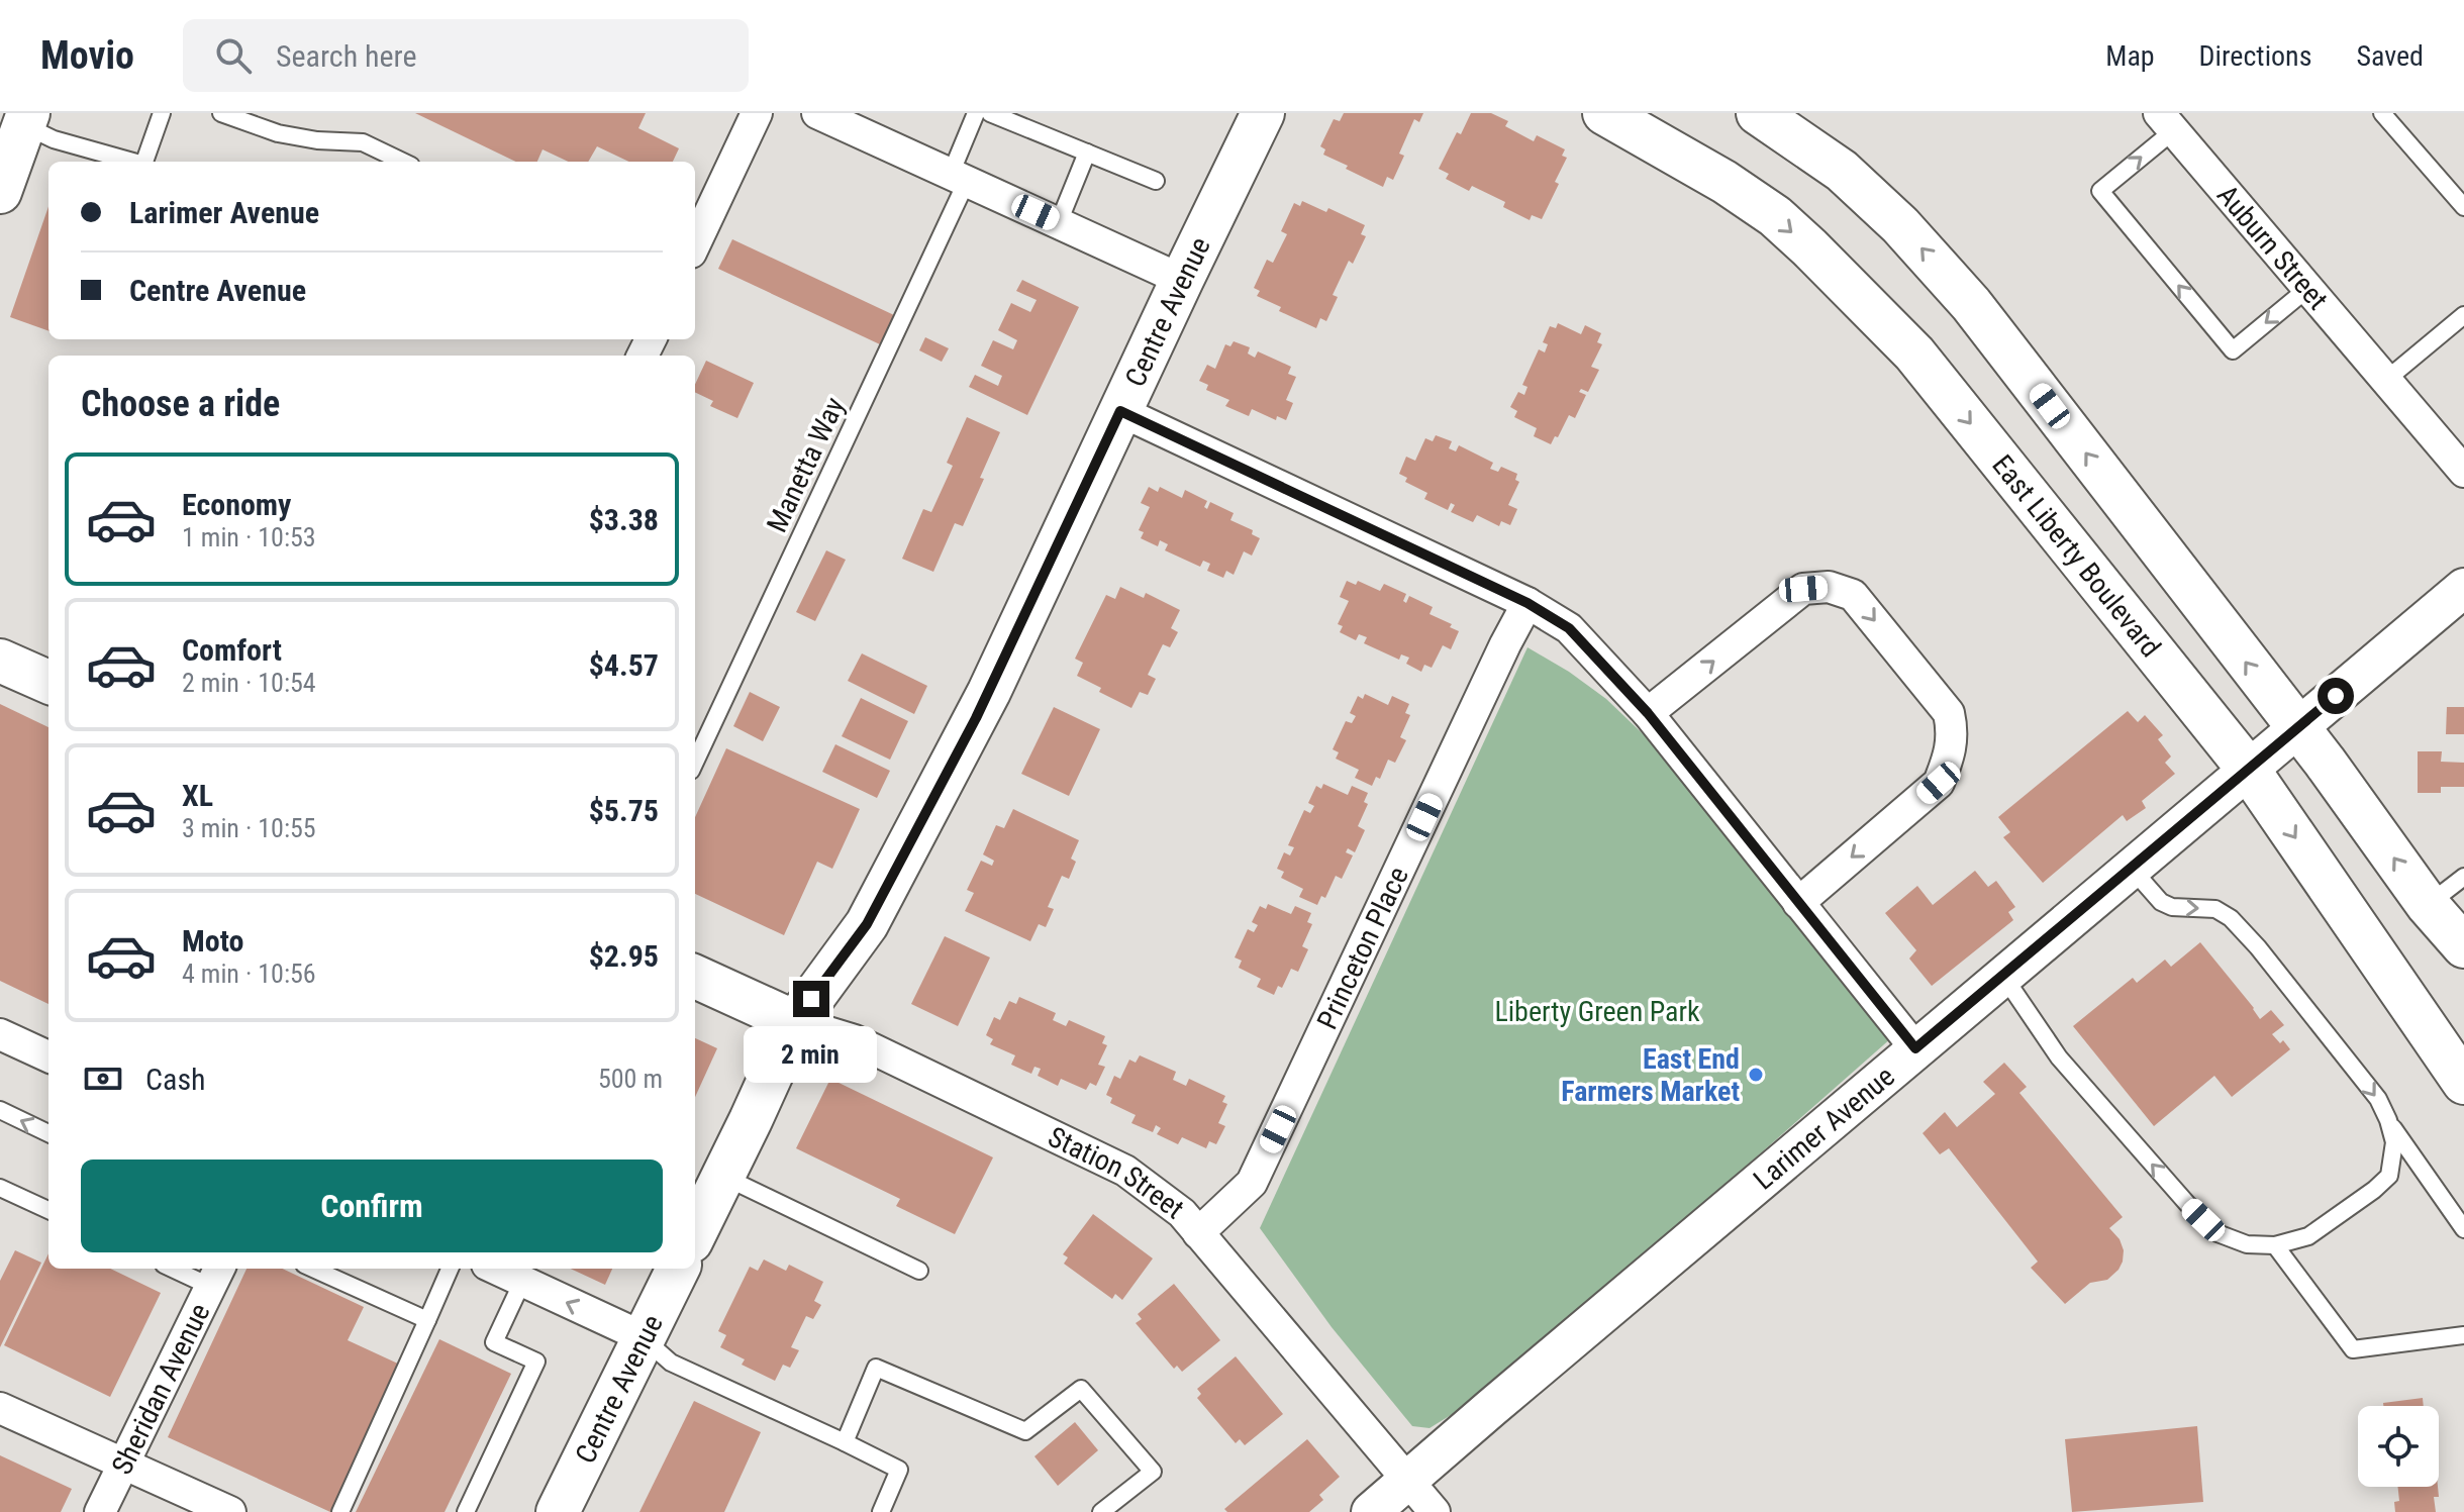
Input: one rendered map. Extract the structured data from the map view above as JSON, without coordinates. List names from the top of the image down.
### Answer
{
  "streets": {
    "main road": ["Centre Avenue", "East Liberty Boulevard", "Station Street"],
    "street": [
      "Auburn Street",
      "Princeton Place",
      "Larimer Avenue",
      "Sheridan Avenue"
    ],
    "lane": ["Manetta Way"]
  },
  "crossings": [
    ["Centre Avenue", "Station Street"],
    ["East Liberty Boulevard", "Larimer Avenue"],
    ["Princeton Place", "Station Street"],
    ["Larimer Avenue", "Station Street"]
  ],
  "parks": ["Liberty Green Park"],
  "places": ["East End Farmers Market"],
  "page": {
    "header": "Movio",
    "search": "Search here",
    "nav": ["Map", "Directions", "Saved"],
    "banner": ["Larimer Avenue", "Centre Avenue"],
    "heading": "Choose a ride",
    "list": [
      {
        "name": "Economy",
        "note": "1 min · 10:53",
        "value": "$3.38"
      },
      {
        "name": "Comfort",
        "note": "2 min · 10:54",
        "value": "$4.57"
      },
      {
        "name": "XL",
        "note": "3 min · 10:55",
        "value": "$5.75"
      },
      {
        "name": "Moto",
        "note": "4 min · 10:56",
        "value": "$2.95"
      }
    ],
    "bubble": "2 min",
    "pay": ["Cash", "500 m"],
    "buttons": "Confirm"
  }
}
